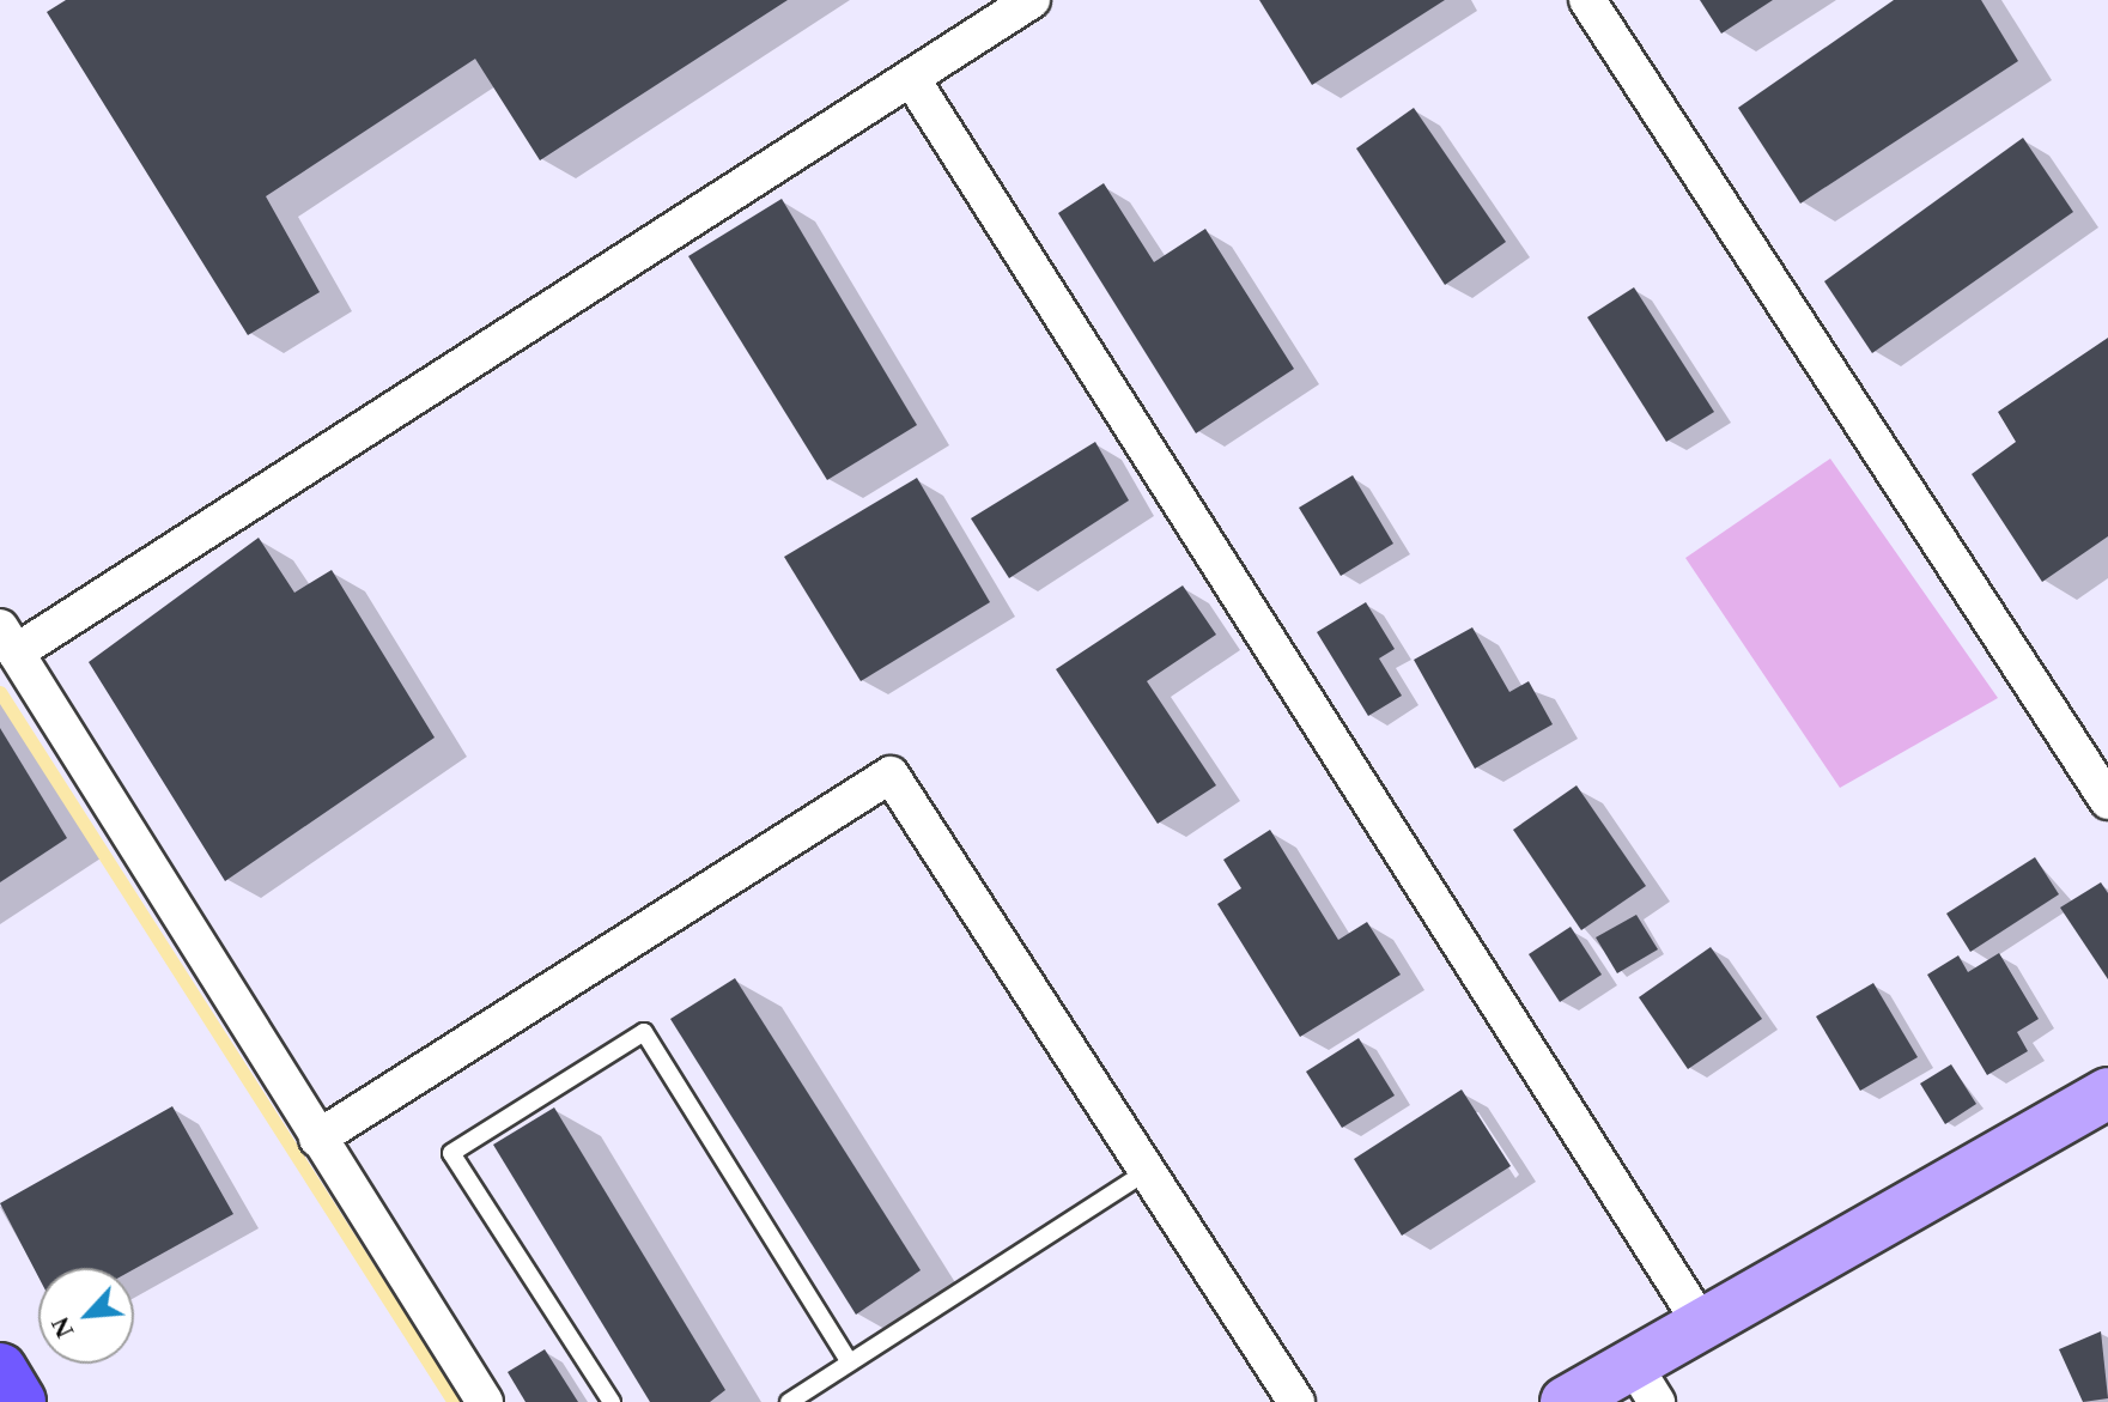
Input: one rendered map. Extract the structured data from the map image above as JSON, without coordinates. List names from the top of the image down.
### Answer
{
  "north": "bottom left"
}
